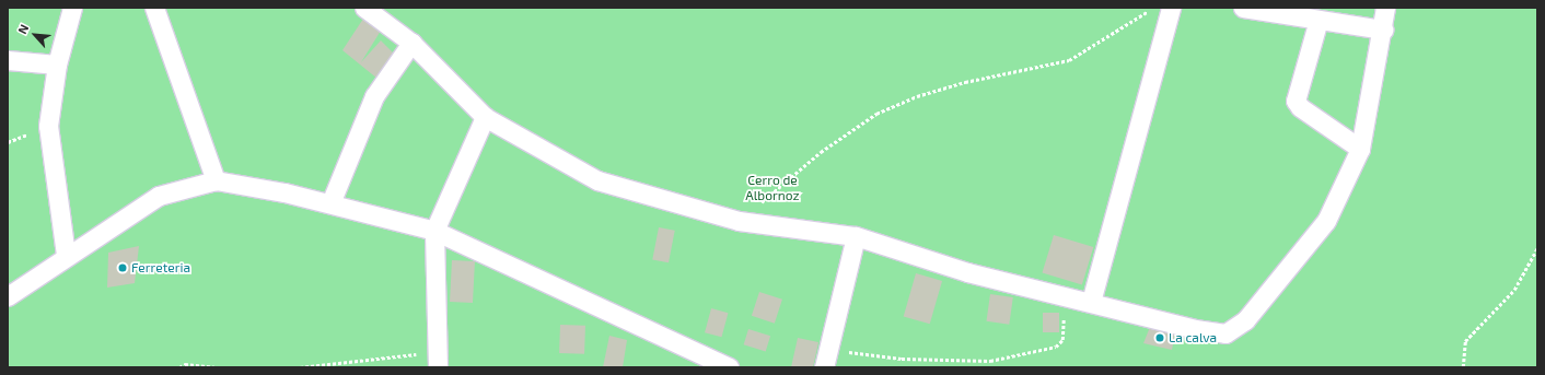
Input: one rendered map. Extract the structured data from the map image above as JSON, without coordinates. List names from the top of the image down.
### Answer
{
  "parks": ["Cerro de Albornoz"],
  "places": ["Ferreteria", "La calva"],
  "north": "top left"
}
